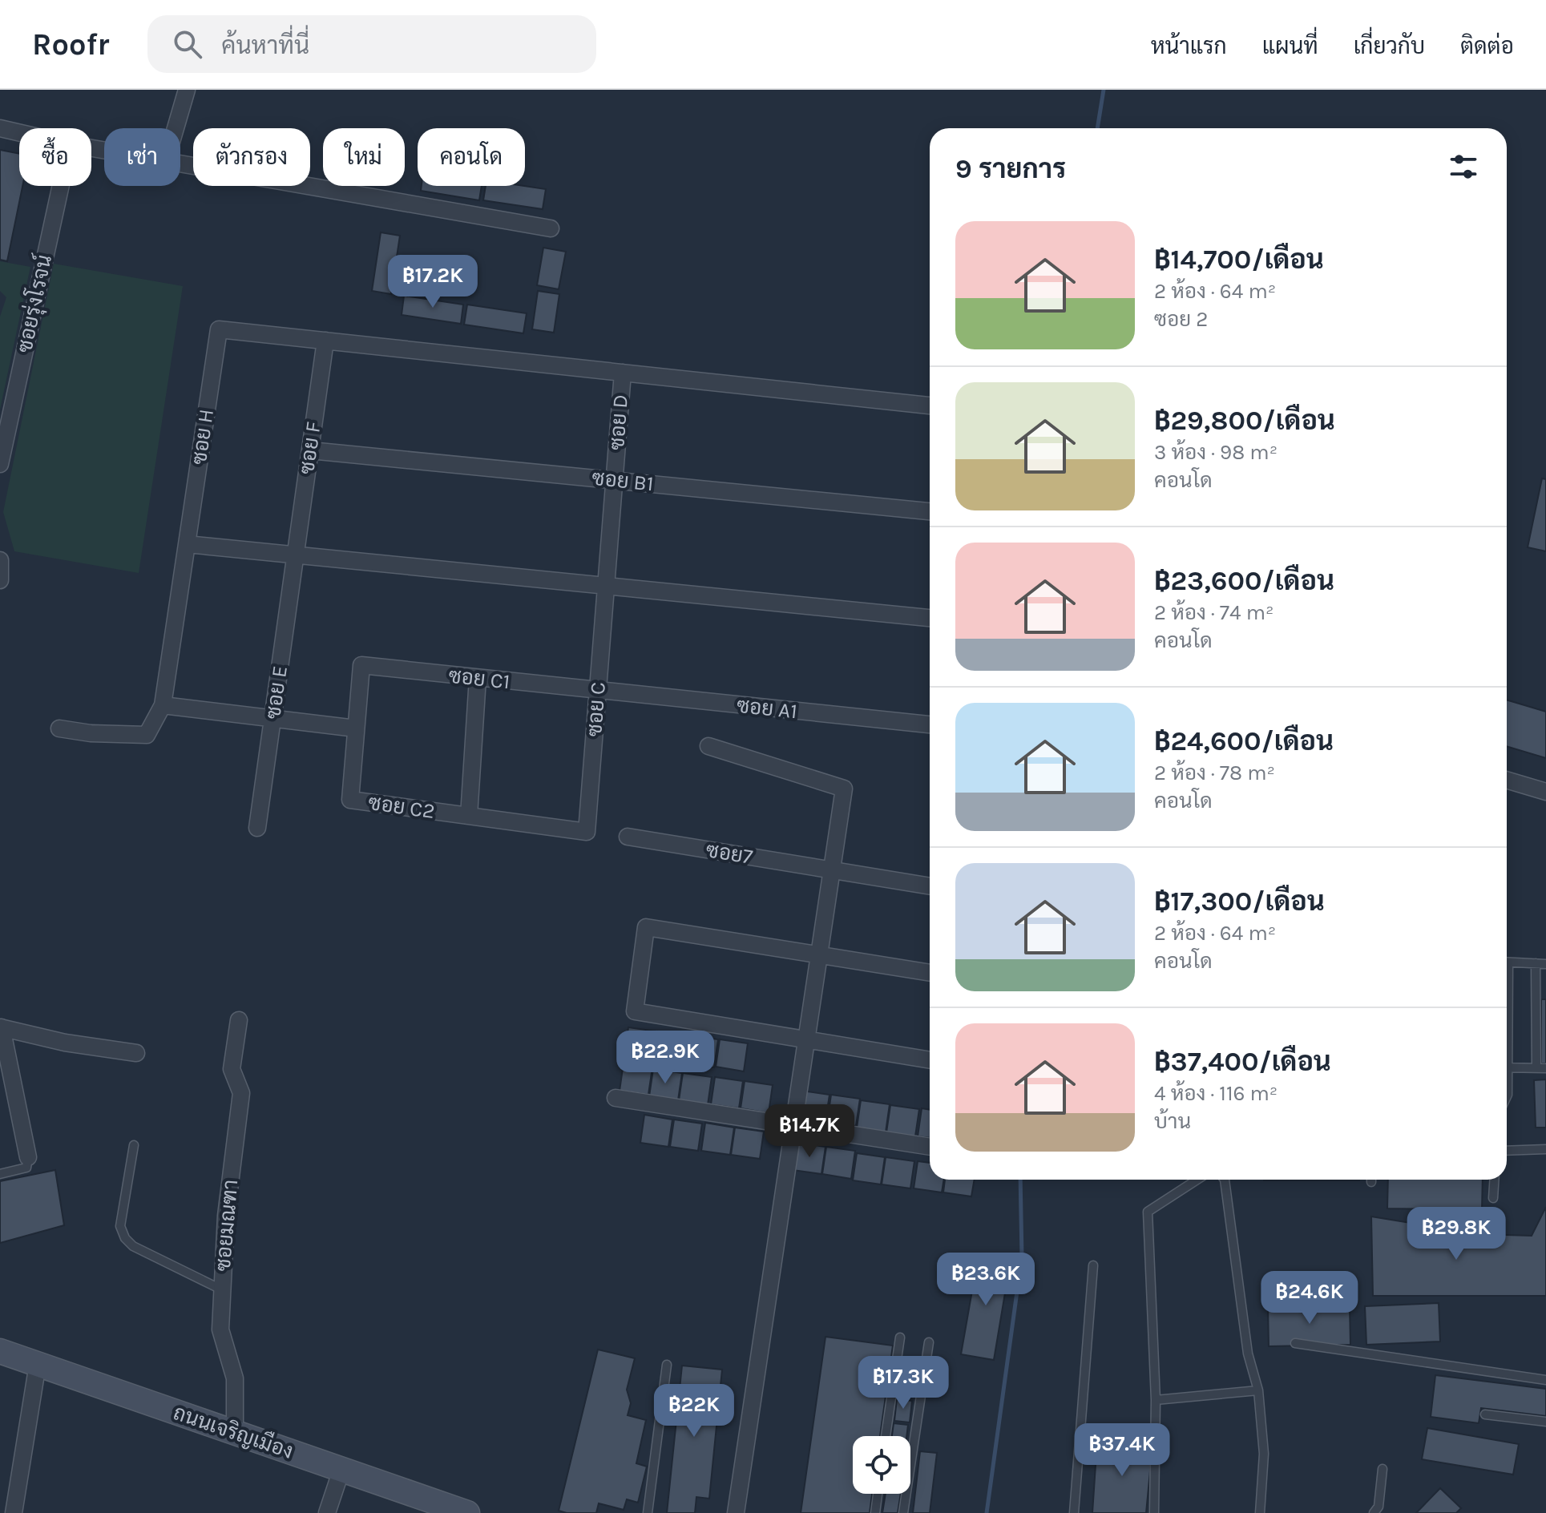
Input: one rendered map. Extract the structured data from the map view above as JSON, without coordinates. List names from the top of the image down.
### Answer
{
  "streets": {
    "main road": ["ถนนเจริญเมือง"],
    "street": [
      "ซอยรุ่งโรจน์",
      "ซอย D",
      "ซอย H",
      "ซอย F",
      "ซอย B1",
      "ซอย C1",
      "ซอย E",
      "ซอย A1",
      "ซอย C",
      "ซอย C2",
      "ซอย7",
      "ซอยมณฑา"
    ]
  },
  "crossings": [
    ["ซอย D", "ซอย B1"],
    ["ซอย D", "ซอย C"],
    ["ซอย H", "ซอย F"],
    ["ซอย F", "ซอย B1"],
    ["ซอย F", "ซอย E"],
    ["ซอย C1", "ซอย A1"],
    ["ซอย C1", "ซอย C"],
    ["ซอย C1", "ซอย C2"],
    ["ซอย A1", "ซอย C"],
    ["ซอย C", "ซอย C2"],
    ["ซอยมณฑา", "ถนนเจริญเมือง"]
  ],
  "page": {
    "header": "Roofr",
    "search": "ค้นหาที่นี่",
    "nav": [
      "หน้าแรก",
      "แผนที่",
      "เกี่ยวกับ",
      "ติดต่อ"
    ],
    "chip": [
      "ซื้อ",
      "เช่า",
      "ตัวกรอง",
      "ใหม่",
      "คอนโด"
    ],
    "heading": "9 รายการ",
    "list": [
      {
        "name": "฿14,700/เดือน",
        "note": "2 ห้อง · 64 m² · ซอย 2"
      },
      {
        "name": "฿29,800/เดือน",
        "note": "3 ห้อง · 98 m² · คอนโด"
      },
      {
        "name": "฿23,600/เดือน",
        "note": "2 ห้อง · 74 m² · คอนโด"
      },
      {
        "name": "฿24,600/เดือน",
        "note": "2 ห้อง · 78 m² · คอนโด"
      },
      {
        "name": "฿17,300/เดือน",
        "note": "2 ห้อง · 64 m² · คอนโด"
      },
      {
        "name": "฿37,400/เดือน",
        "note": "4 ห้อง · 116 m² · บ้าน"
      }
    ],
    "price": [
      "฿17.2K",
      "฿22.9K",
      "฿14.7K",
      "฿29.8K",
      "฿23.6K",
      "฿24.6K",
      "฿17.3K",
      "฿22K",
      "฿37.4K"
    ]
  }
}
